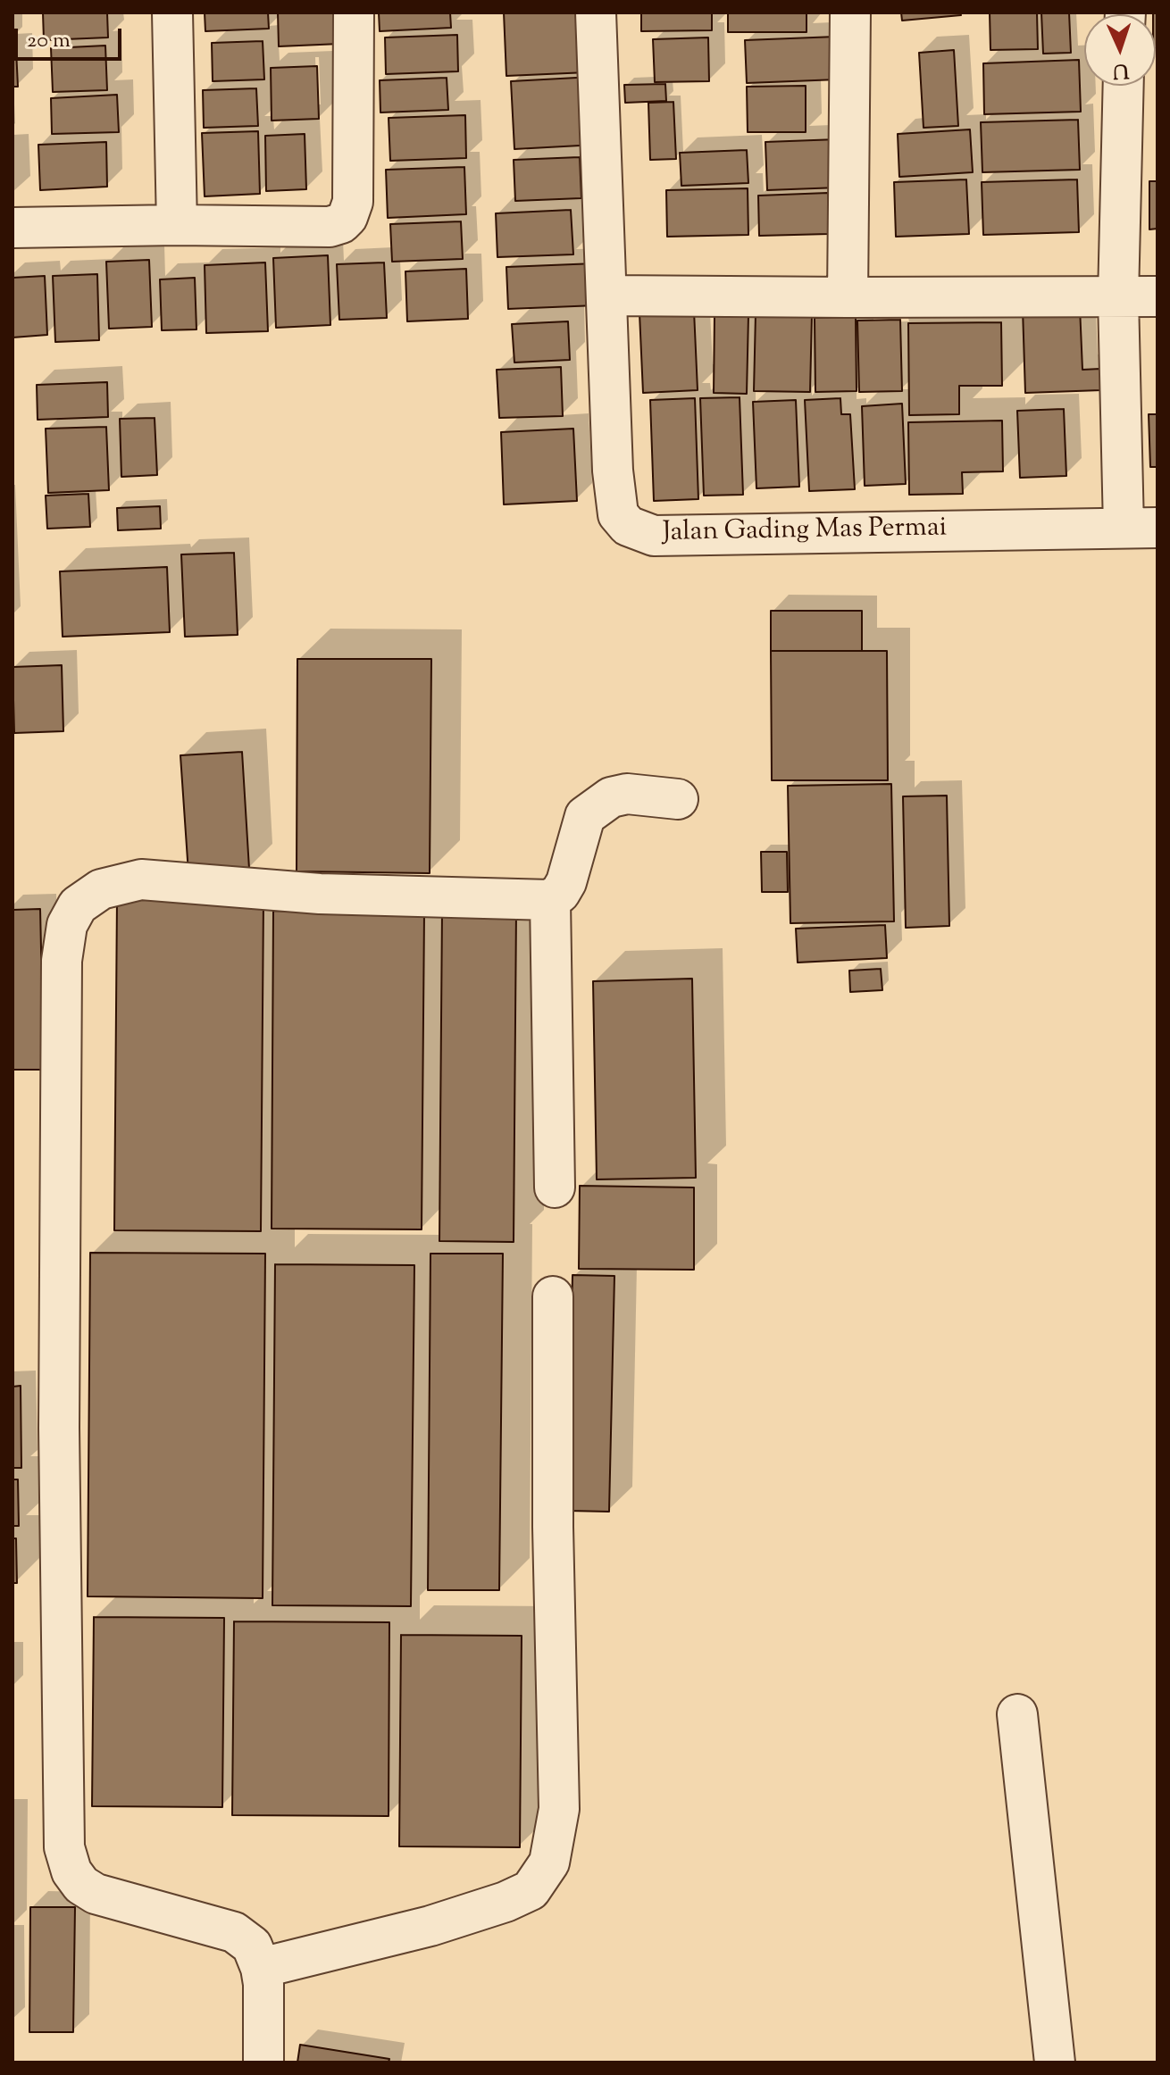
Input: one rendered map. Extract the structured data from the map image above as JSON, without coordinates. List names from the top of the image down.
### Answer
{
  "streets": {
    "street": ["Jalan Gading Mas Permai"]
  },
  "scale_bar": "20 m",
  "north": "bottom"
}
